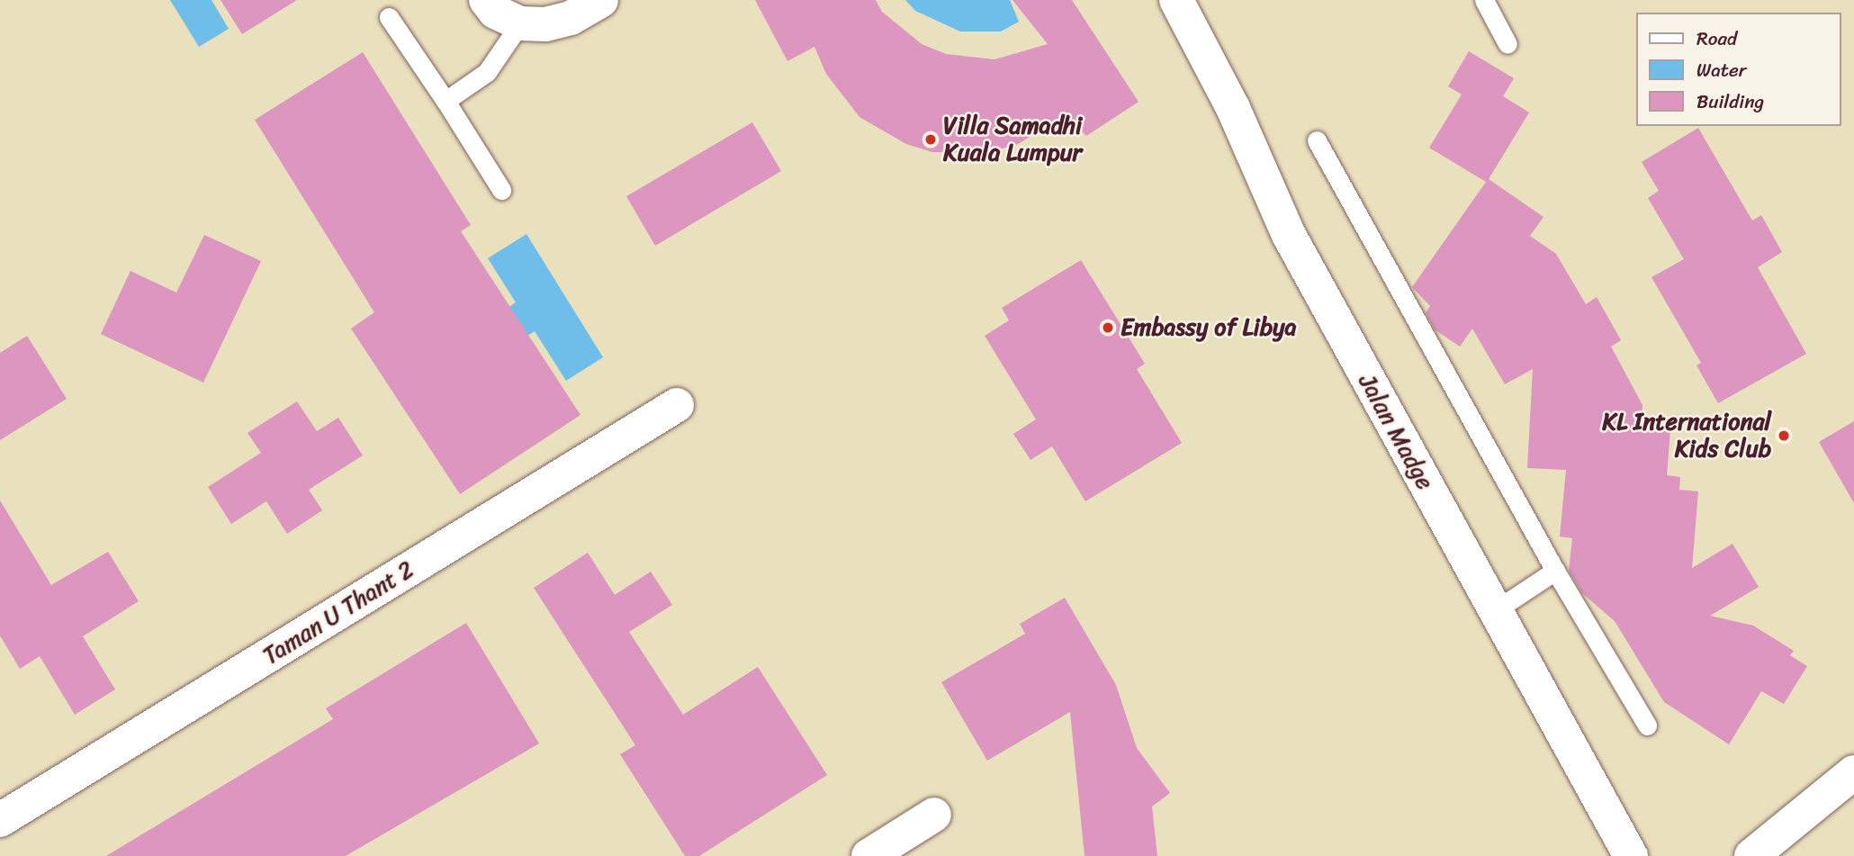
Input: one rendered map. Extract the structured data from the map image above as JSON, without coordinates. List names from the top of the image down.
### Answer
{
  "streets": {
    "street": ["Jalan Madge", "Taman U Thant 2"]
  },
  "places": ["Villa Samadhi Kuala Lumpur", "Embassy of Libya", "KL International Kids Club"],
  "legend": ["Road", "Water", "Building"]
}
